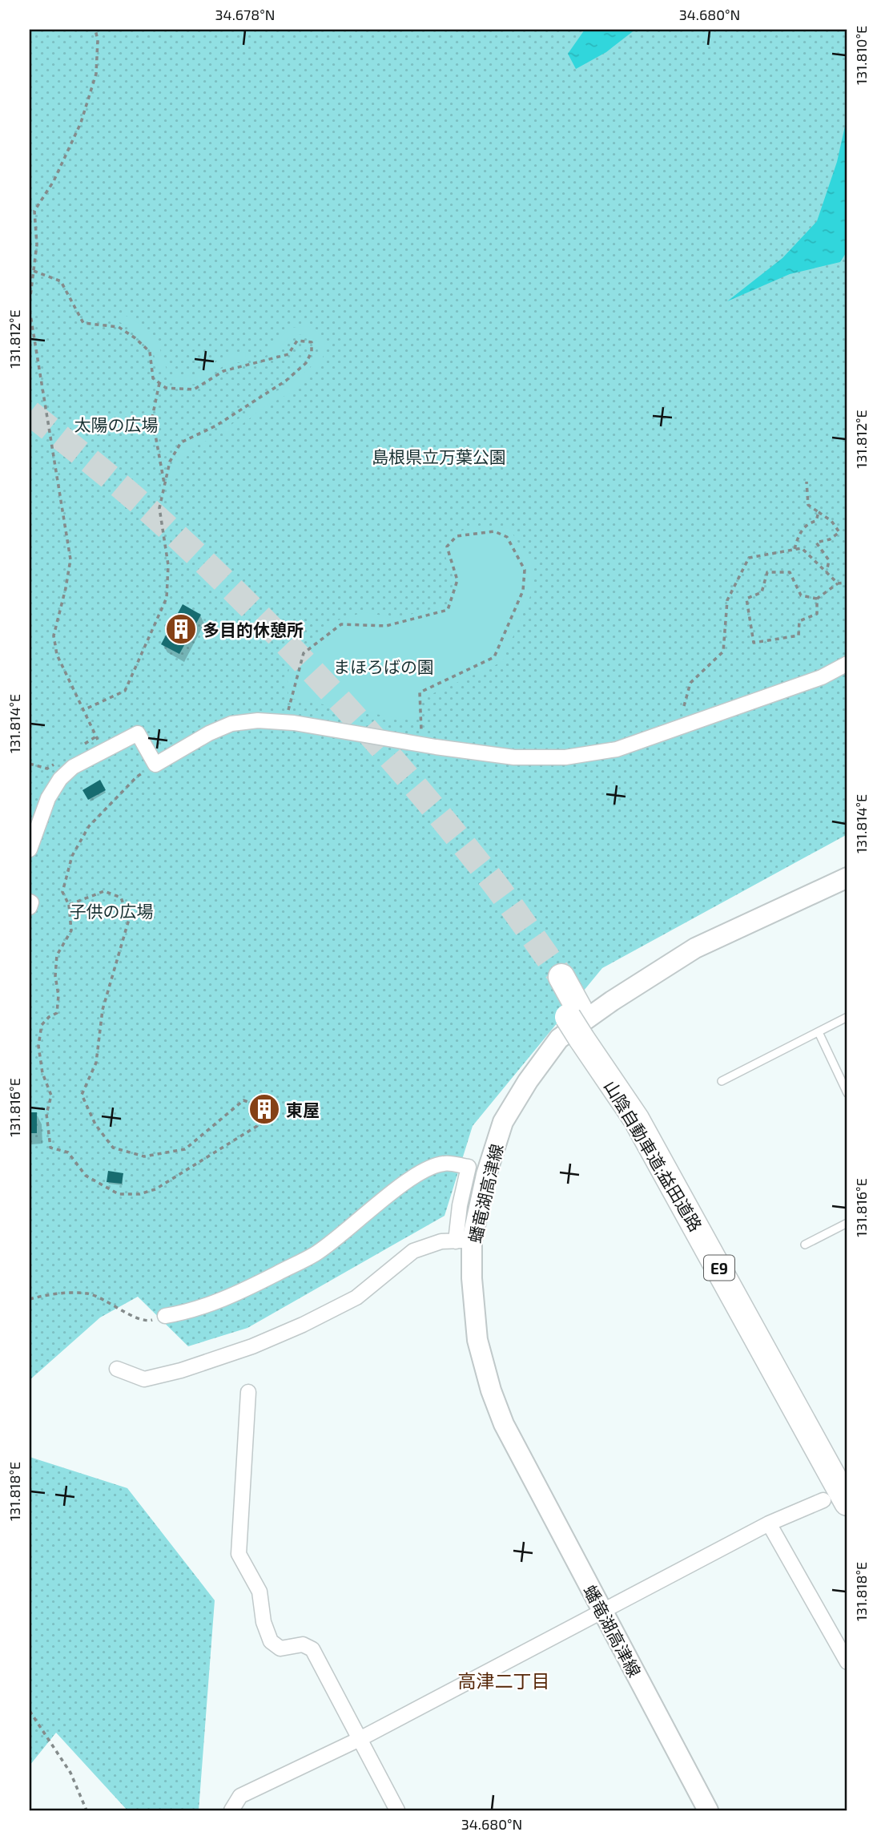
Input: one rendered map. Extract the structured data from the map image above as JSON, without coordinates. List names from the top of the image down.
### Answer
{
  "streets": {
    "highway": ["山陰自動車道;益田道路", "E9"],
    "main road": ["蟠竜湖高津線"]
  },
  "districts": ["高津二丁目"],
  "parks": [
    "太陽の広場",
    "島根県立万葉公園",
    "まほろばの園",
    "子供の広場"
  ],
  "places": {
    "building": ["多目的休憩所", "東屋"]
  },
  "coordinates": [
    "34.678°N",
    "34.680°N",
    "131.810°E",
    "131.812°E",
    "131.814°E",
    "131.816°E",
    "131.818°E"
  ]
}
